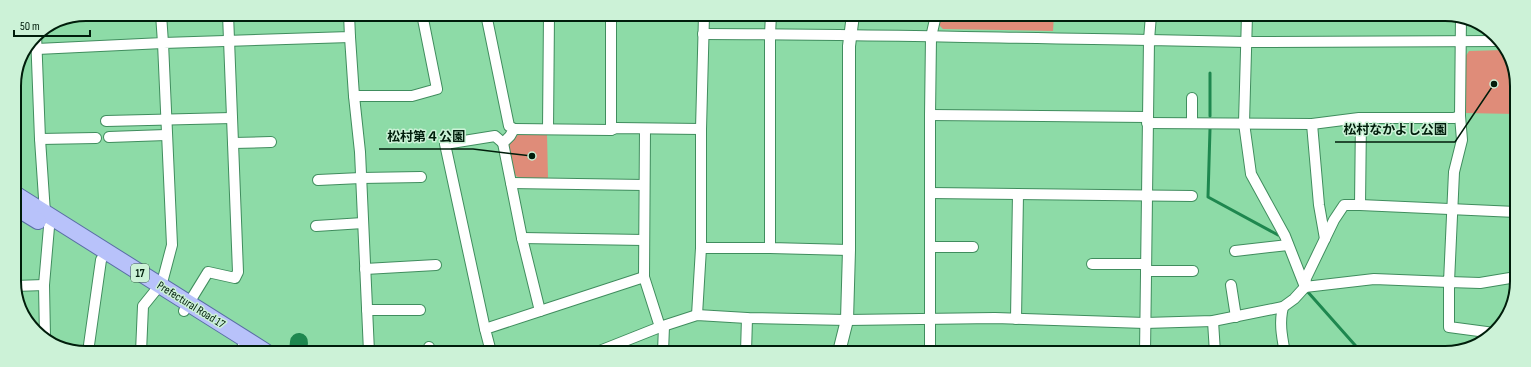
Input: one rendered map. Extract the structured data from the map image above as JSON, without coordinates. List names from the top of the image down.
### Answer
{
  "streets": {
    "main road": ["17", "Prefectural Road 17"]
  },
  "places": ["松村なかよし公園", "松村第４公園"],
  "scale_bar": "50 m"
}
